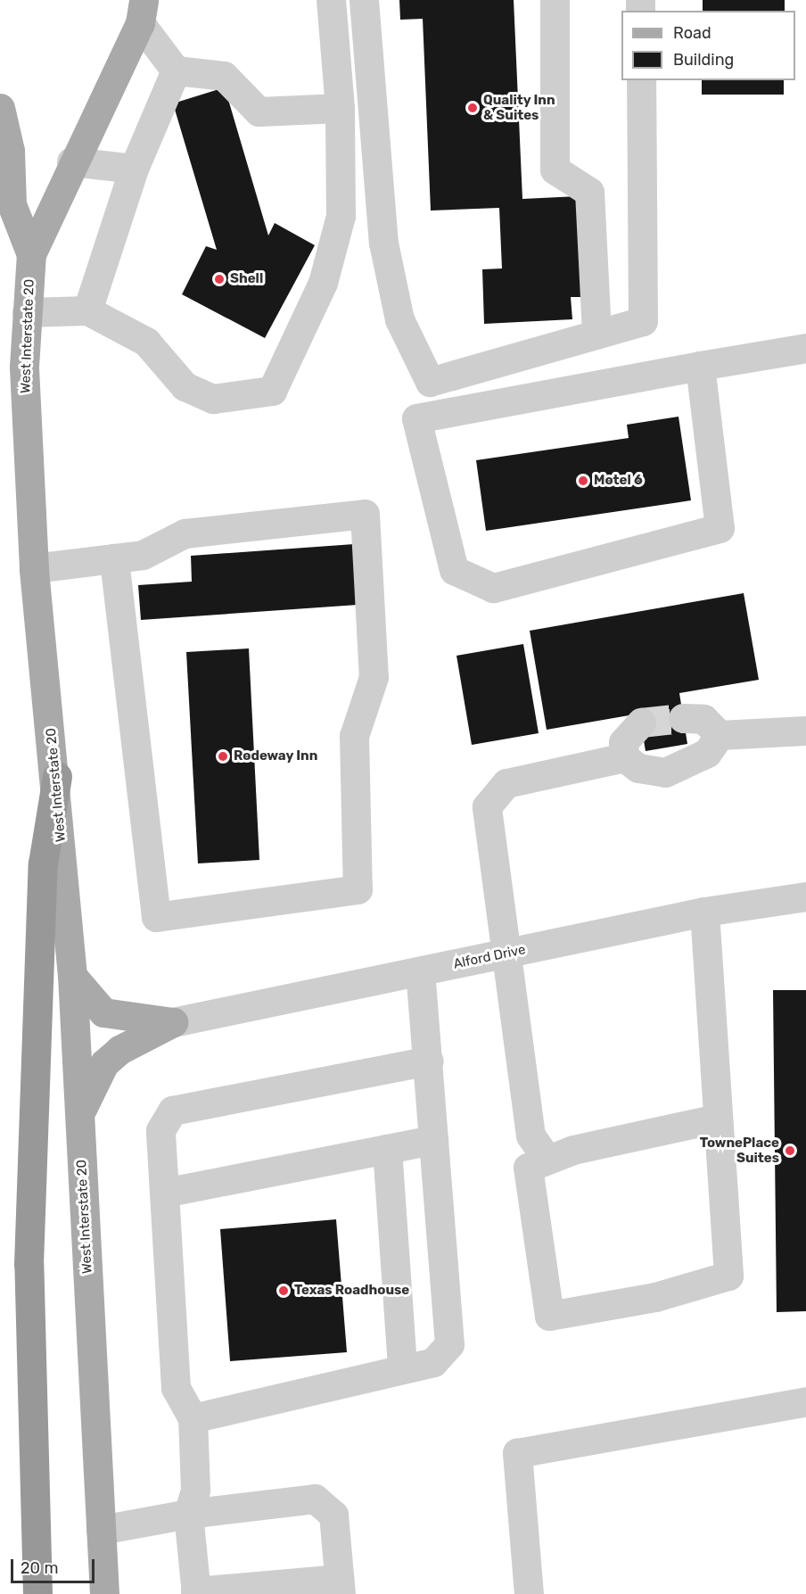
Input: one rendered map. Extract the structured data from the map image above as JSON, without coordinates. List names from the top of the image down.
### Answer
{
  "streets": {
    "main road": ["West Interstate 20"],
    "street": ["Alford Drive"]
  },
  "places": [
    "Quality Inn & Suites",
    "Shell",
    "Motel 6",
    "Rodeway Inn",
    "TownePlace Suites",
    "Texas Roadhouse"
  ],
  "legend": ["Road", "Building"],
  "scale_bar": "20 m"
}
